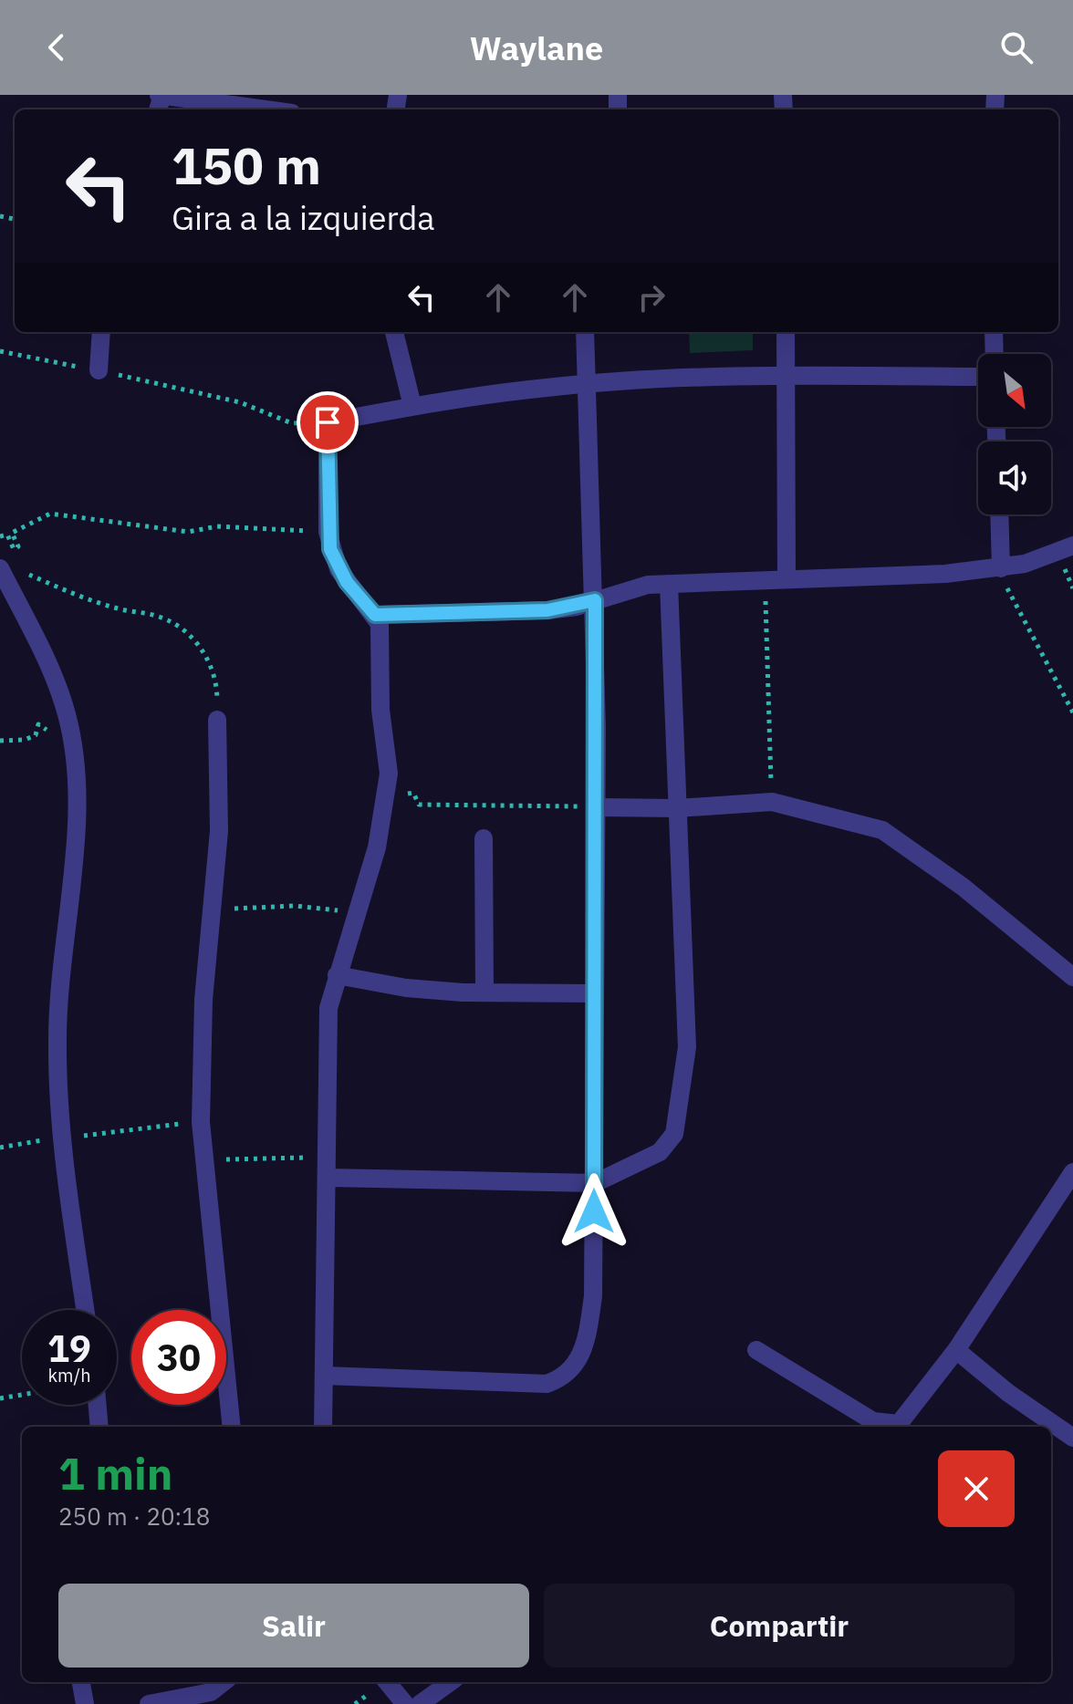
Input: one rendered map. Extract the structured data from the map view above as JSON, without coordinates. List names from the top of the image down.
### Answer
{
  "north": "bottom right",
  "page": {
    "header": "Waylane",
    "turn": ["150 m", "Gira a la izquierda"],
    "speed": "19 km/h",
    "limit": "30",
    "heading": ["1 min", "250 m · 20:18"],
    "buttons": ["Salir", "Compartir"]
  }
}
